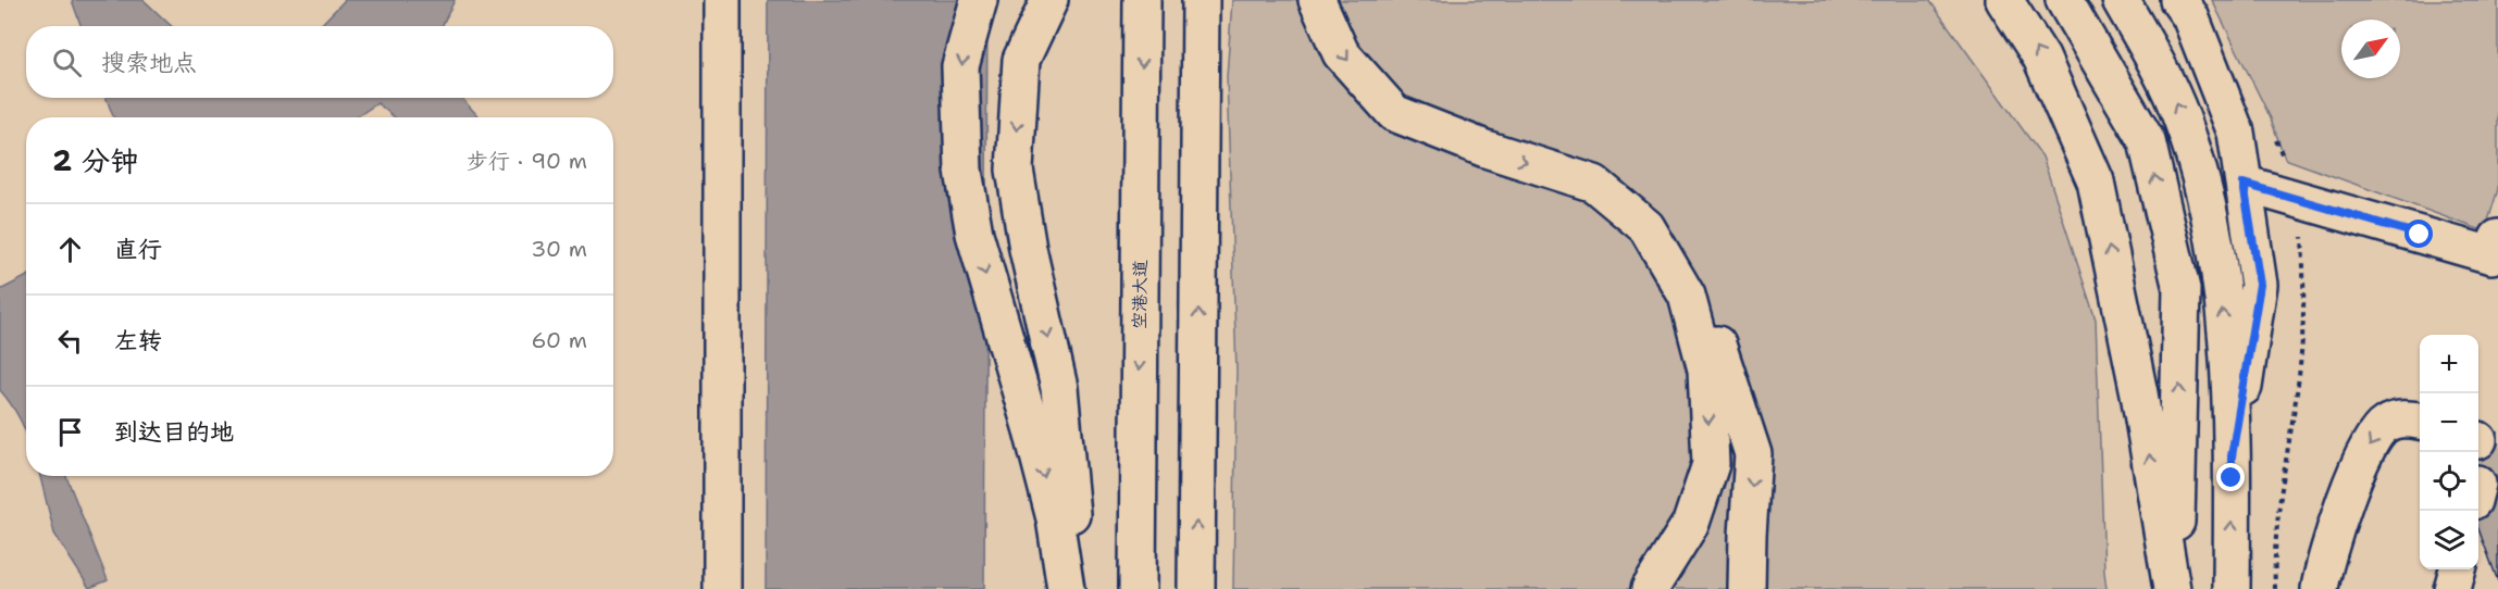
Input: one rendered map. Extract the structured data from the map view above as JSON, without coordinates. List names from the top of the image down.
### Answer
{
  "streets": {
    "main road": ["空港大道"]
  },
  "north": "top right",
  "page": {
    "search": "搜索地点",
    "heading": ["2 分钟", "步行 · 90 m"],
    "list": [
      ["直行", "30 m"],
      ["左转", "60 m"],
      "到达目的地"
    ],
    "map_buttons": ["+", "−"]
  }
}
